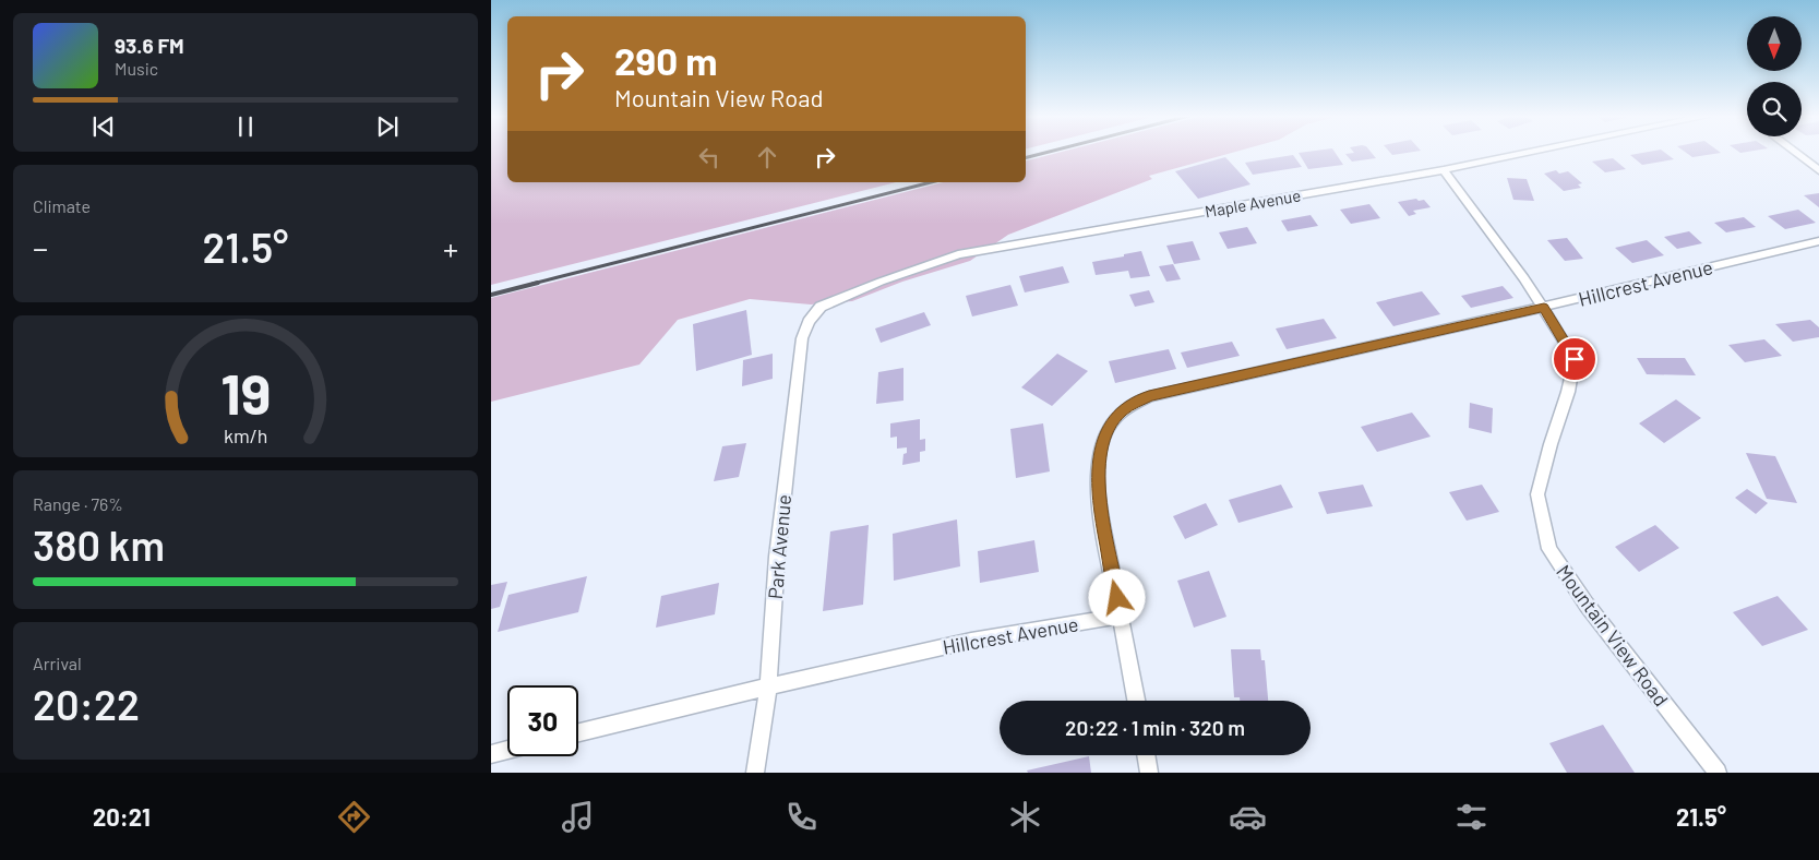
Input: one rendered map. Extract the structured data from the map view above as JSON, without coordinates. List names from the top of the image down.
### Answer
{
  "streets": {
    "street": [
      "Maple Avenue",
      "Hillcrest Avenue",
      "Park Avenue",
      "Mountain View Road"
    ]
  },
  "crossings": [
    ["Maple Avenue", "Park Avenue"],
    ["Maple Avenue", "Mountain View Road"],
    ["Hillcrest Avenue", "Park Avenue"],
    ["Hillcrest Avenue", "Mountain View Road"]
  ],
  "north": "bottom",
  "page": {
    "turn": ["290 m", "Mountain View Road"],
    "song": ["93.6 FM", "Music"],
    "tile": [
      "Climate",
      ["Range · 76%", "380 km"],
      ["Arrival", "20:22"]
    ],
    "heat": ["−", "21.5°", "+"],
    "limit": "30",
    "trip": "20:22 · 1 min · 320 m",
    "tabs": ["20:21", "21.5°"],
    "gauge": ["19", "km/h"]
  }
}
